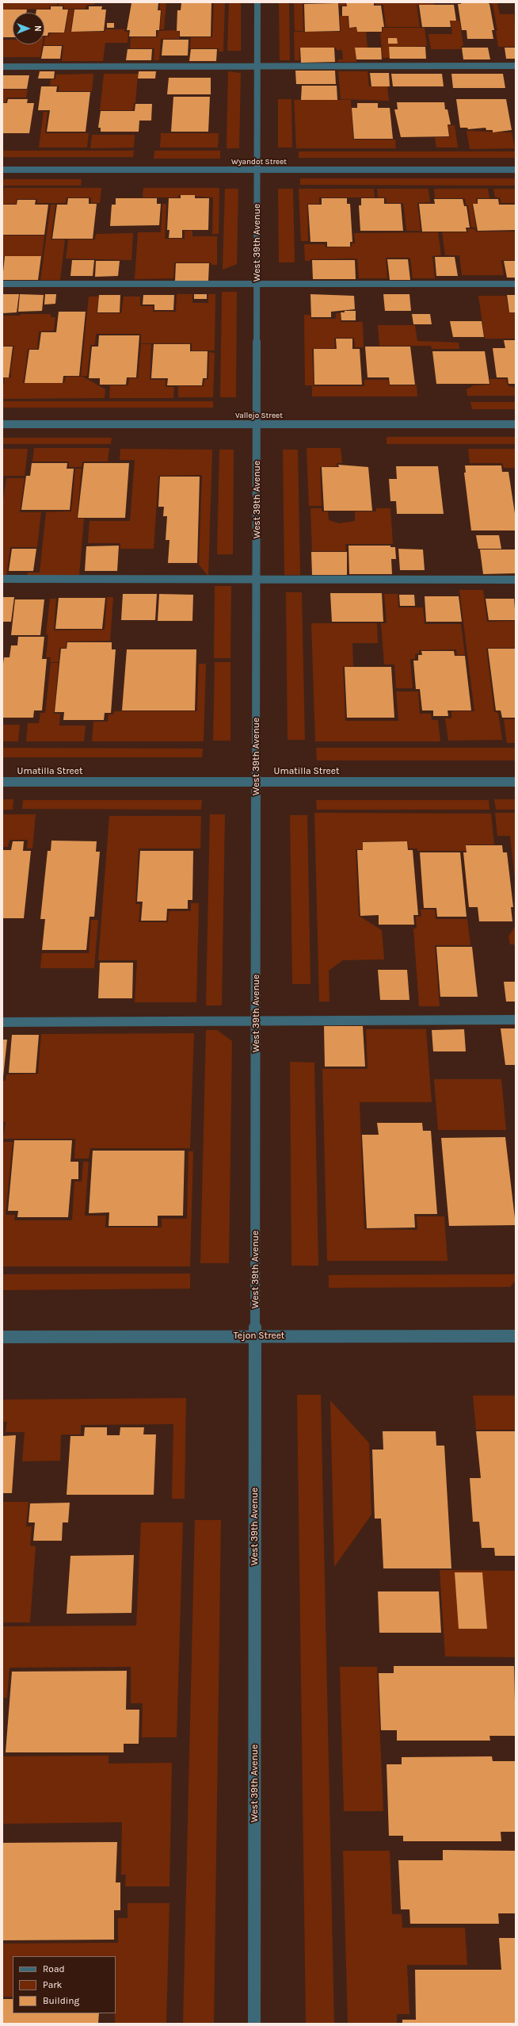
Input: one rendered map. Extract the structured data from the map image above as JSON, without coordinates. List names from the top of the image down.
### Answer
{
  "streets": {
    "street": [
      "Wyandot Street",
      "West 39th Avenue",
      "Vallejo Street",
      "Umatilla Street",
      "Tejon Street"
    ]
  },
  "crossings": [
    ["Wyandot Street", "West 39th Avenue"],
    ["West 39th Avenue", "Vallejo Street"],
    ["West 39th Avenue", "Umatilla Street"],
    ["West 39th Avenue", "Tejon Street"]
  ],
  "legend": ["Road", "Park", "Building"],
  "north": "right"
}
